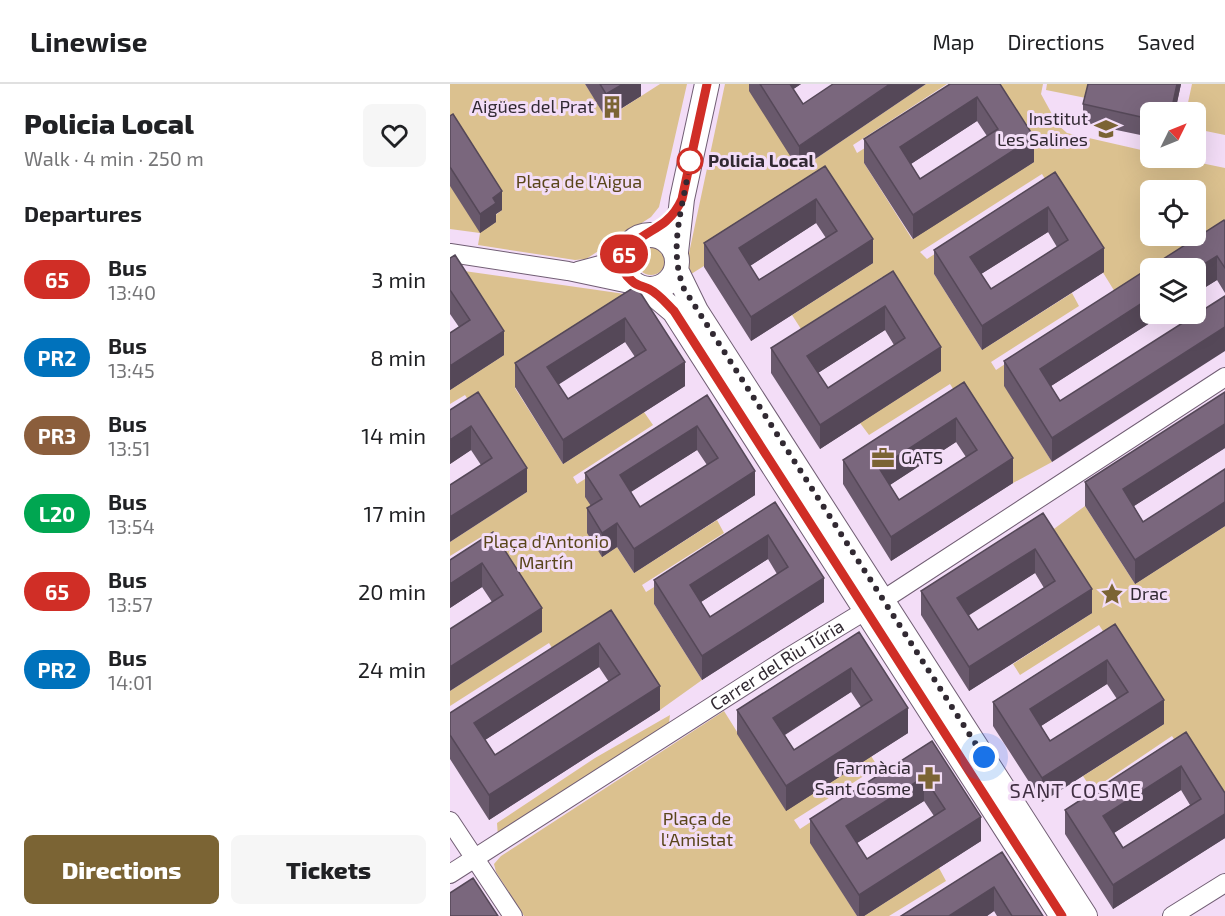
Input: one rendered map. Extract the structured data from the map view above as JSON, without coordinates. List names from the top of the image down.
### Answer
{
  "streets": {
    "street": ["Carrer del Riu Túria"]
  },
  "districts": ["SANT COSME"],
  "parks": ["Plaça de l'Aigua", "Plaça d'Antonio Martín", "Plaça de l'Amistat"],
  "places": {
    "building": ["Aigües del Prat"],
    "school or university": ["Institut Les Salines"],
    "other": ["Policia Local"],
    "office": ["GATS"],
    "place": ["Drac"],
    "pharmacy": ["Farmàcia Sant Cosme"]
  },
  "lines": ["bus line 65"],
  "north": "top right",
  "page": {
    "header": "Linewise",
    "nav": ["Map", "Directions", "Saved"],
    "heading": [
      ["Policia Local", "Walk · 4 min · 250 m"],
      "Departures"
    ],
    "on_map": "65",
    "list": [
      {
        "mark": "65",
        "name": "Bus",
        "note": "13:40",
        "value": "3 min"
      },
      {
        "mark": "PR2",
        "name": "Bus",
        "note": "13:45",
        "value": "8 min"
      },
      {
        "mark": "PR3",
        "name": "Bus",
        "note": "13:51",
        "value": "14 min"
      },
      {
        "mark": "L20",
        "name": "Bus",
        "note": "13:54",
        "value": "17 min"
      },
      {
        "mark": "65",
        "name": "Bus",
        "note": "13:57",
        "value": "20 min"
      },
      {
        "mark": "PR2",
        "name": "Bus",
        "note": "14:01",
        "value": "24 min"
      }
    ],
    "buttons": ["Directions", "Tickets"]
  }
}
